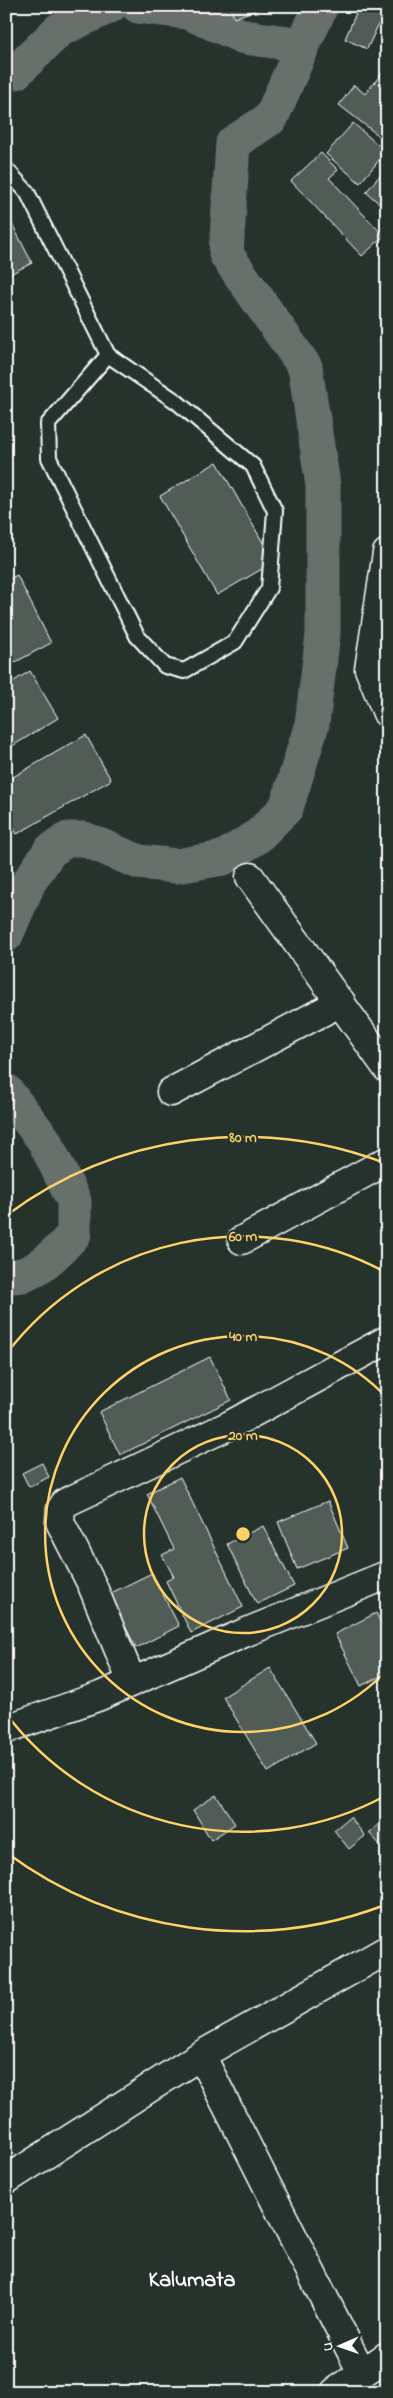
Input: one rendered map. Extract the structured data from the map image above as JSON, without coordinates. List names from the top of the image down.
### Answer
{
  "districts": ["Kalumata"],
  "north": "left",
  "rings": [
    "80 m",
    "60 m",
    "40 m",
    "20 m"
  ]
}
